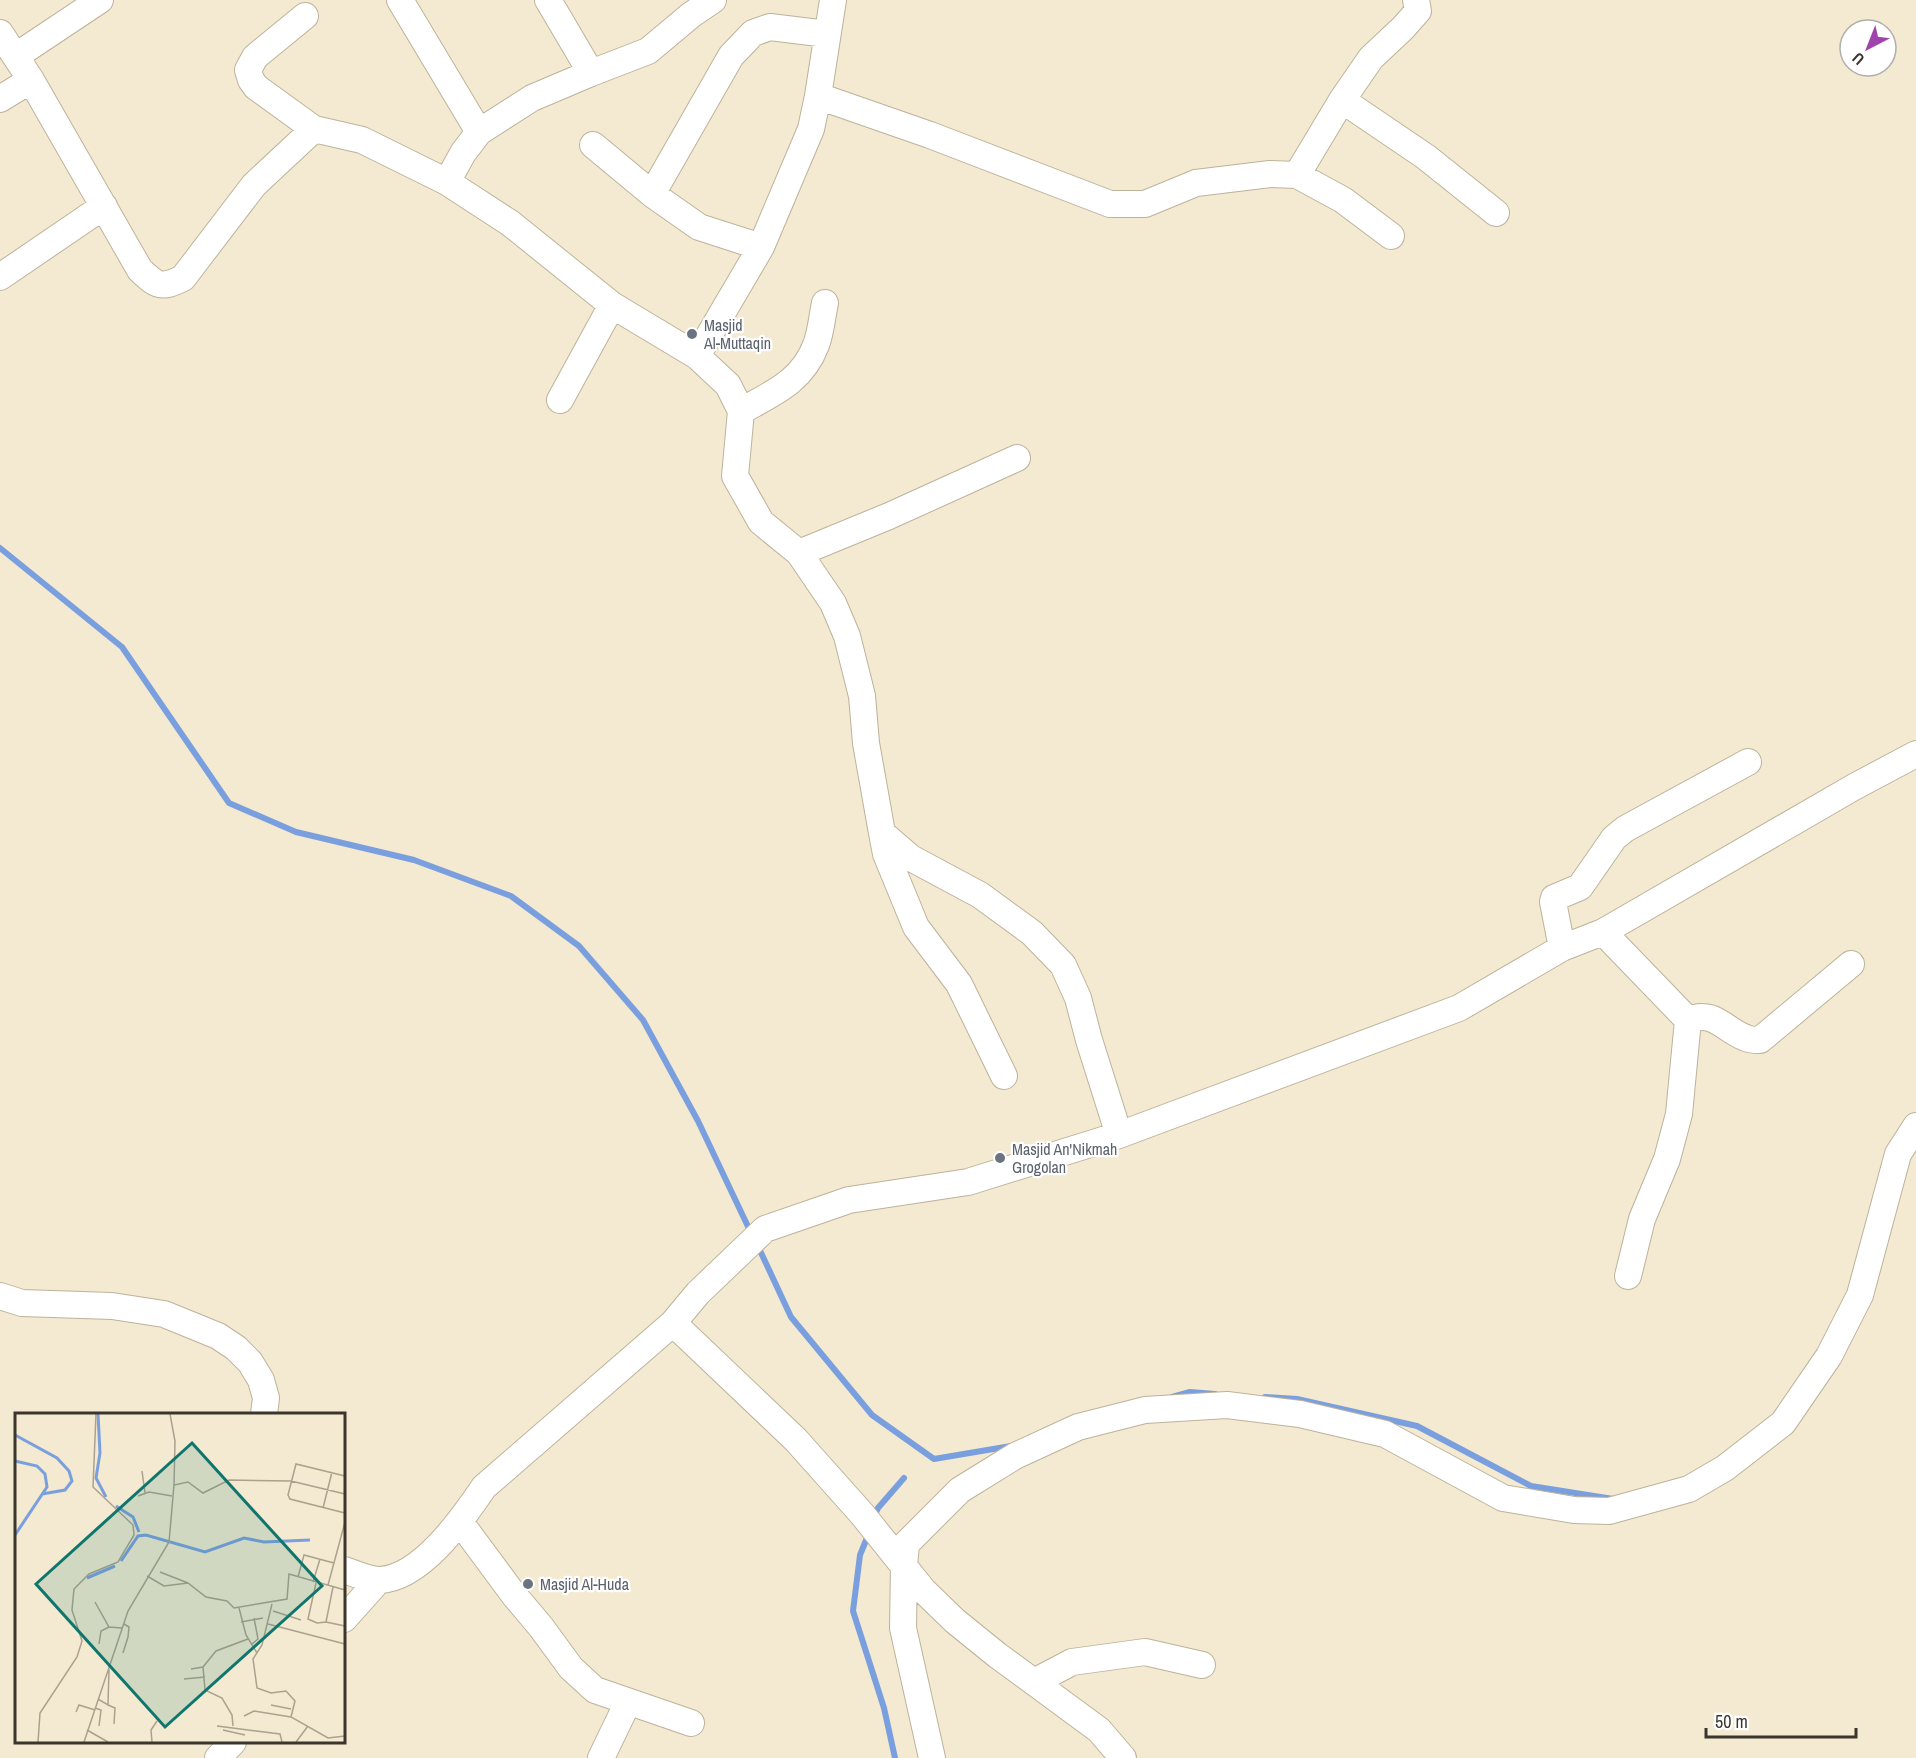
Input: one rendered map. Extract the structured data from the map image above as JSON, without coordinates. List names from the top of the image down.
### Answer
{
  "places": ["Masjid Al-Muttaqin", "Masjid An'Nikmah Grogolan", "Masjid Al-Huda"],
  "scale_bar": "50 m",
  "north": "bottom left"
}
